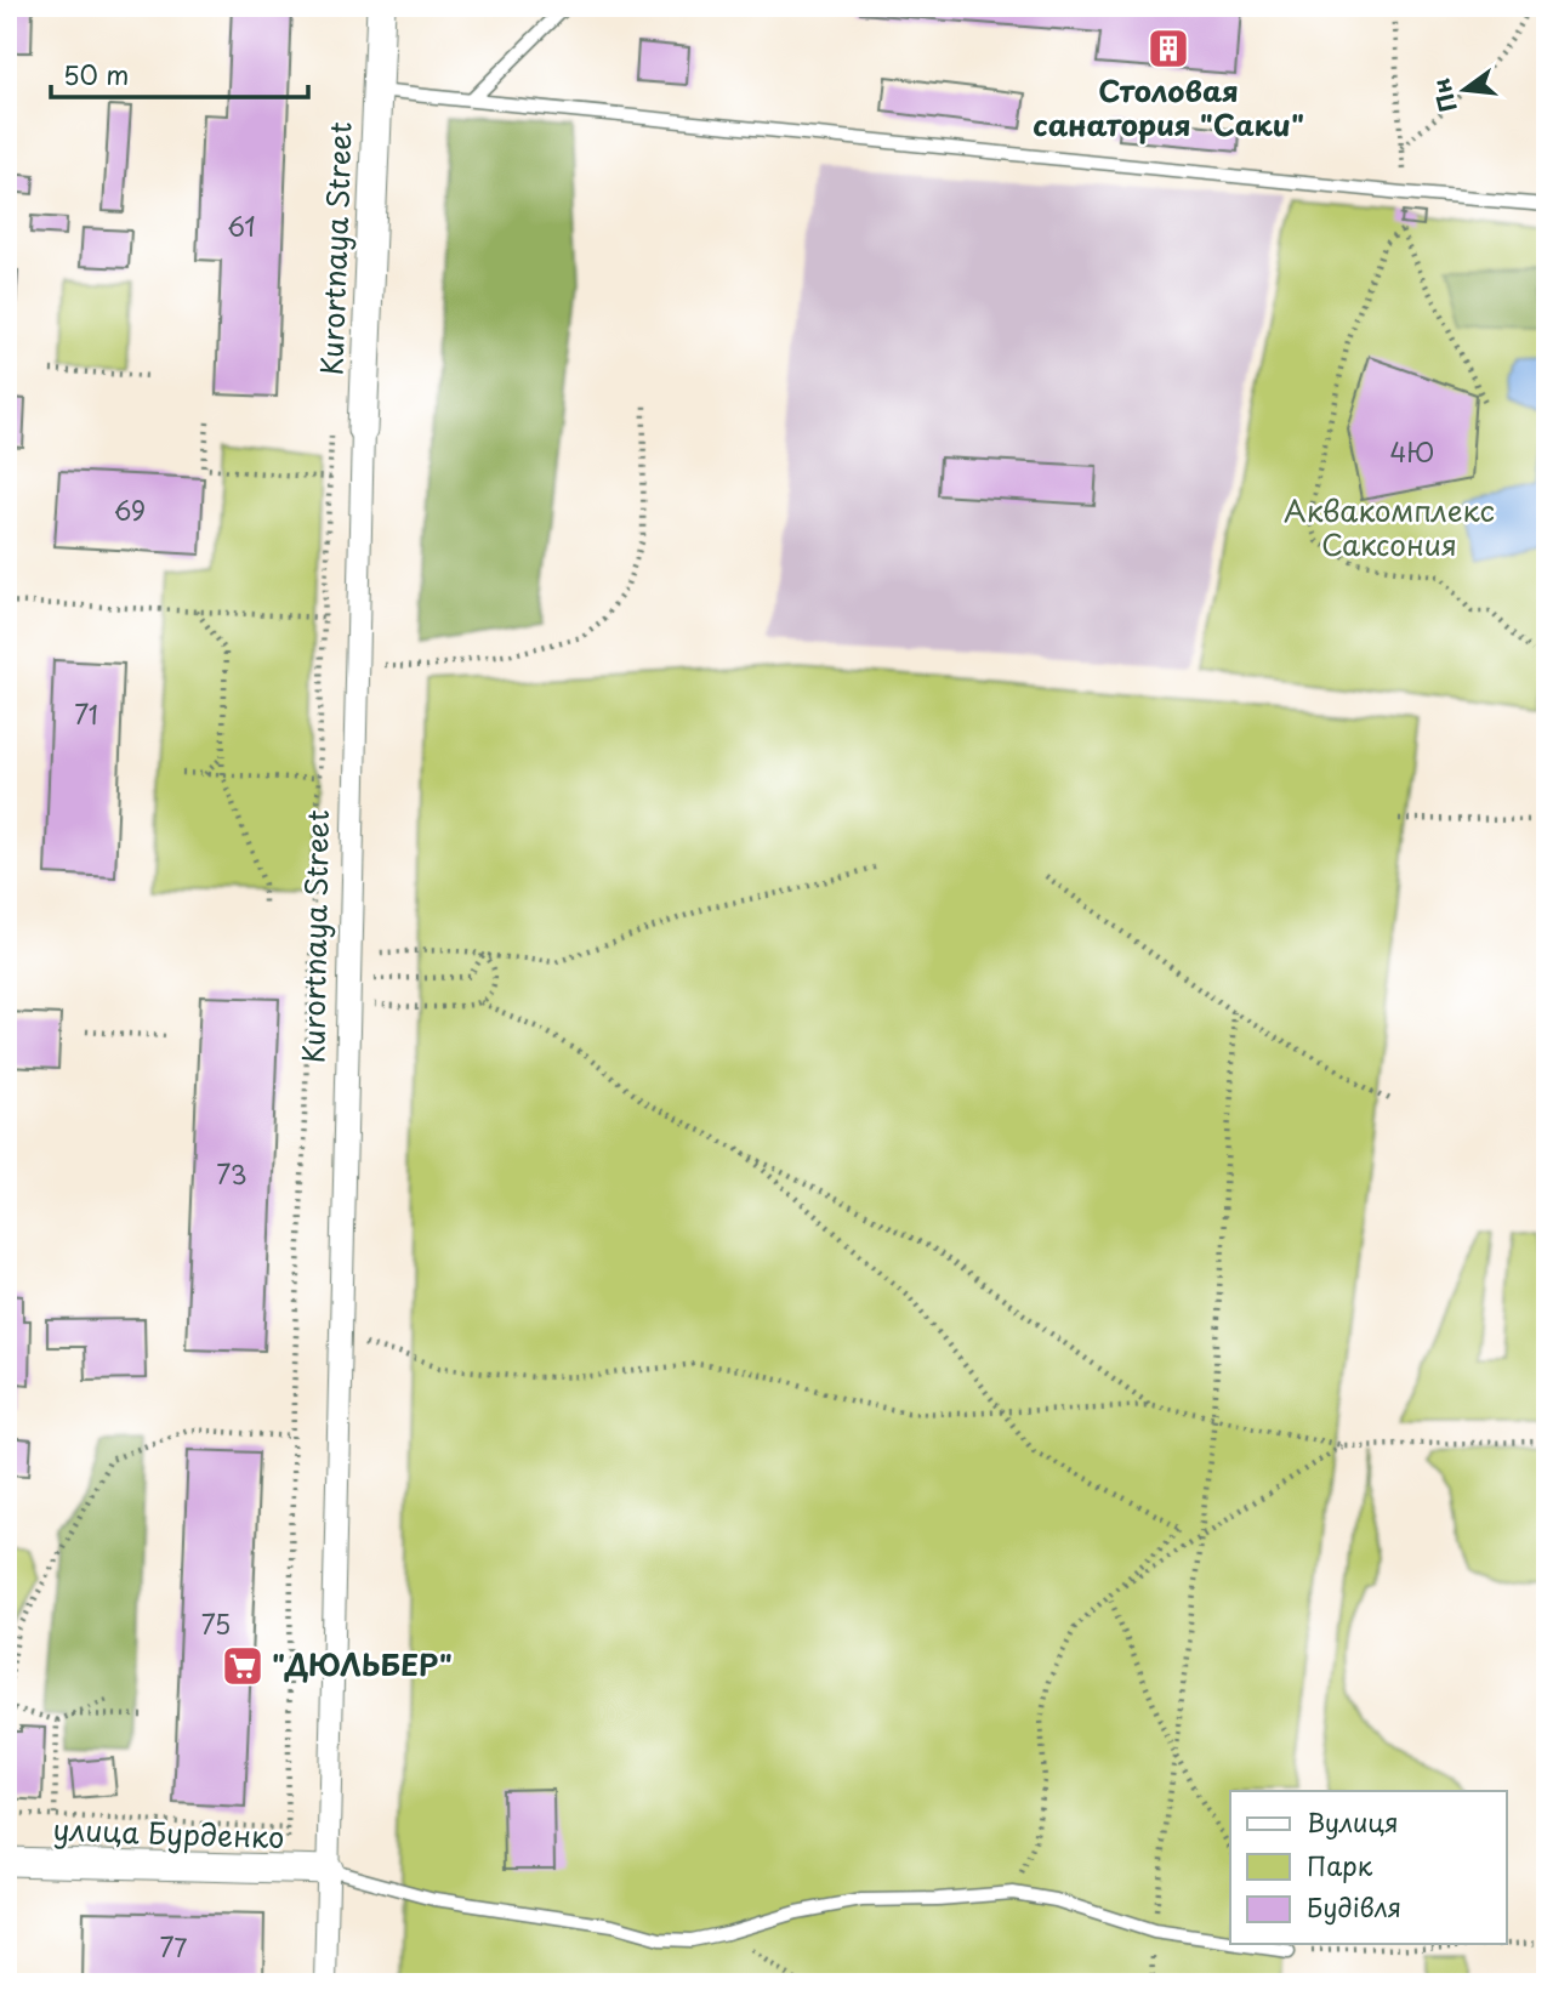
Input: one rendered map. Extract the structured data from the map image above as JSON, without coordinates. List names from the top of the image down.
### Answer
{
  "streets": {
    "street": ["Kurortnaya Street", "улица Бурденко"]
  },
  "crossings": [
    ["Kurortnaya Street", "улица Бурденко"]
  ],
  "parks": ["Аквакомплекс Саксония"],
  "places": {
    "building": ["Столовая санатория \"Саки\""],
    "supermarket": ["\"ДЮЛЬБЕР\""]
  },
  "house_numbers": [
    "61",
    "4Ю",
    "69",
    "71",
    "73",
    "75",
    "77"
  ],
  "legend": ["Вулиця", "Парк", "Будівля"],
  "scale_bar": "50 m",
  "north": "left"
}
